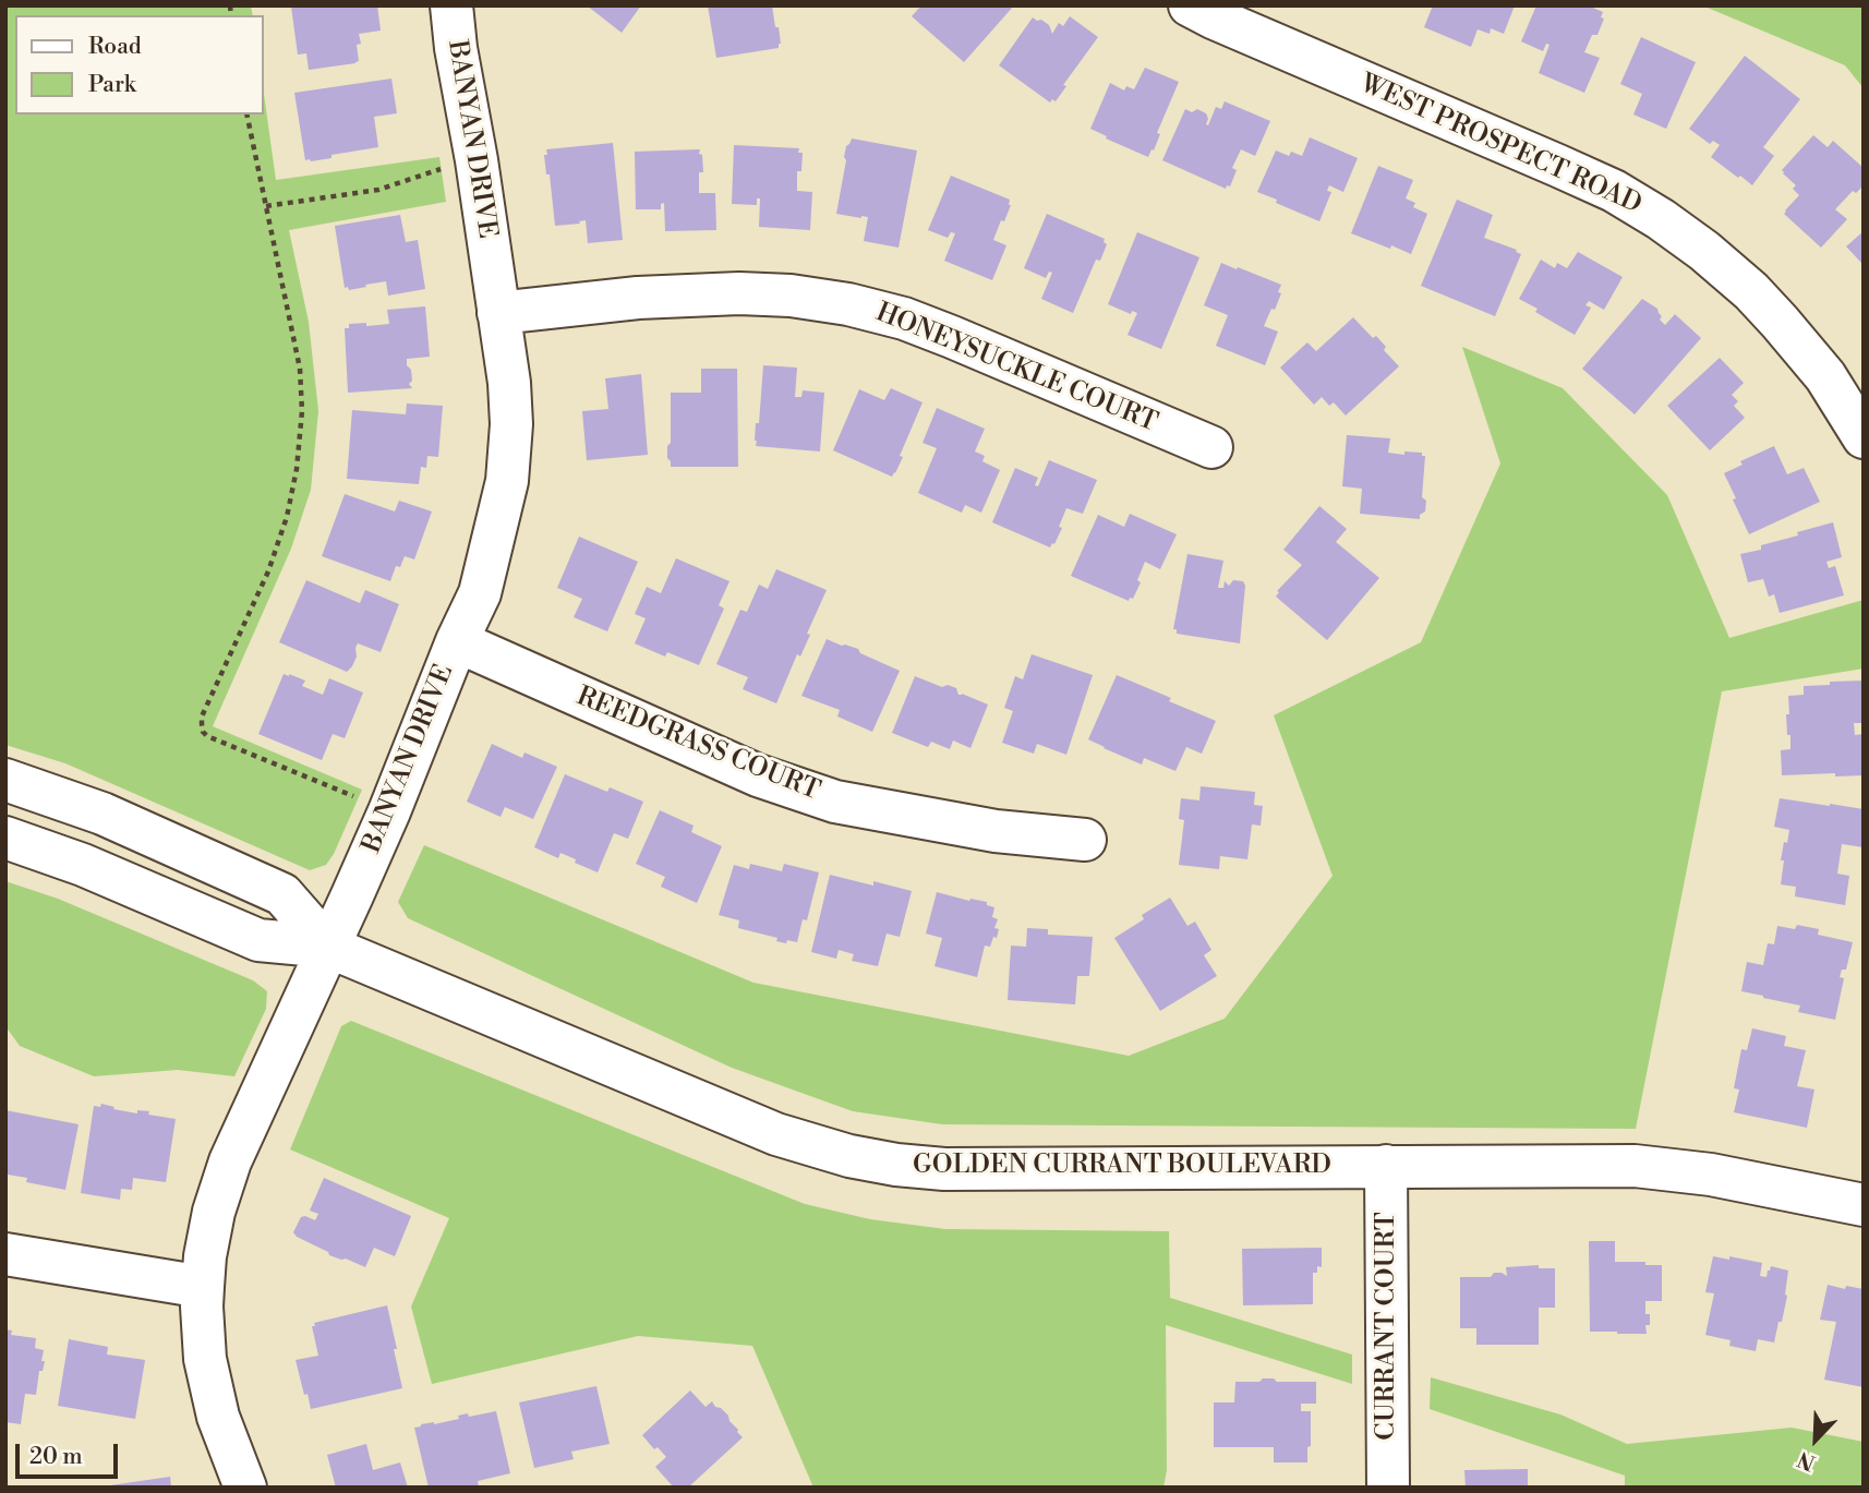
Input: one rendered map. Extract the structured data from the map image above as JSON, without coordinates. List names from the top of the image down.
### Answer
{
  "streets": {
    "street": [
      "BANYAN DRIVE",
      "WEST PROSPECT ROAD",
      "HONEYSUCKLE COURT",
      "REEDGRASS COURT",
      "GOLDEN CURRANT BOULEVARD",
      "CURRANT COURT"
    ]
  },
  "crossings": [
    ["BANYAN DRIVE", "HONEYSUCKLE COURT"],
    ["BANYAN DRIVE", "REEDGRASS COURT"],
    ["BANYAN DRIVE", "GOLDEN CURRANT BOULEVARD"],
    ["GOLDEN CURRANT BOULEVARD", "CURRANT COURT"]
  ],
  "legend": ["Road", "Park"],
  "scale_bar": "20 m",
  "north": "bottom left"
}
